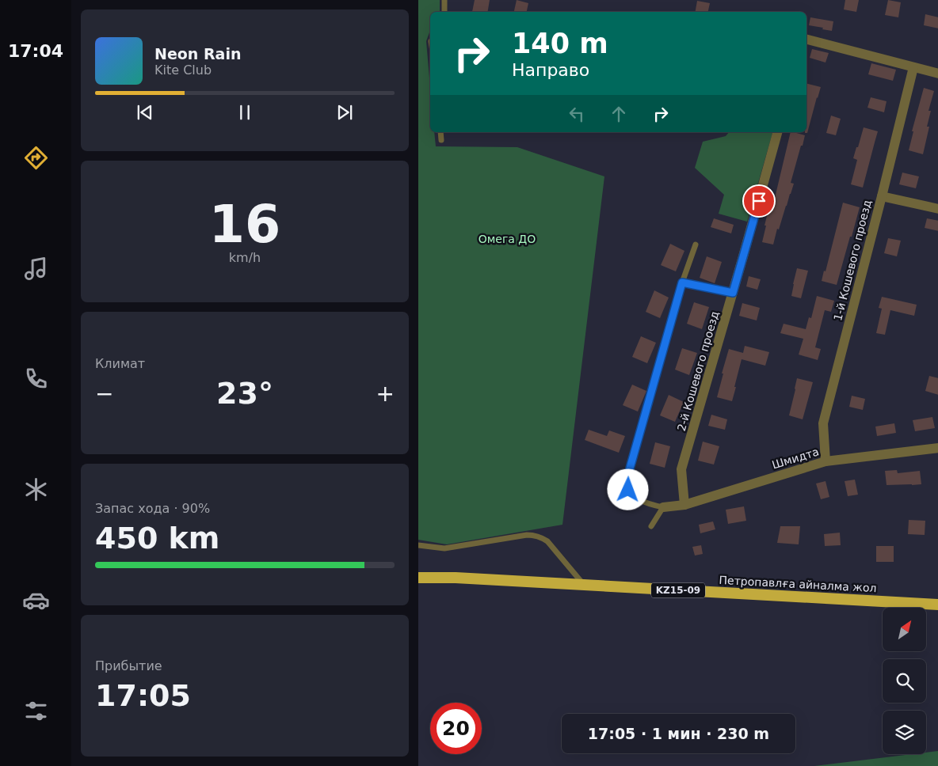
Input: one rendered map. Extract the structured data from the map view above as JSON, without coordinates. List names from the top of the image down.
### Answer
{
  "streets": {
    "highway": ["Петропавлға айналма жол", "KZ15-09"],
    "street": ["1-й Кошевого проезд", "2-й Кошевого проезд", "Шмидта"]
  },
  "crossings": [
    ["1-й Кошевого проезд", "Шмидта"],
    ["2-й Кошевого проезд", "Шмидта"]
  ],
  "parks": ["Омега ДО"],
  "north": "top right",
  "page": {
    "tabs": "17:04",
    "turn": ["140 m", "Направо"],
    "song": ["Neon Rain", "Kite Club"],
    "tile": [
      ["16", "km/h"],
      "Климат",
      ["Запас хода · 90%", "450 km"],
      ["Прибытие", "17:05"]
    ],
    "heat": ["−", "23°", "+"],
    "limit": "20",
    "trip": "17:05 · 1 мин · 230 m"
  }
}
